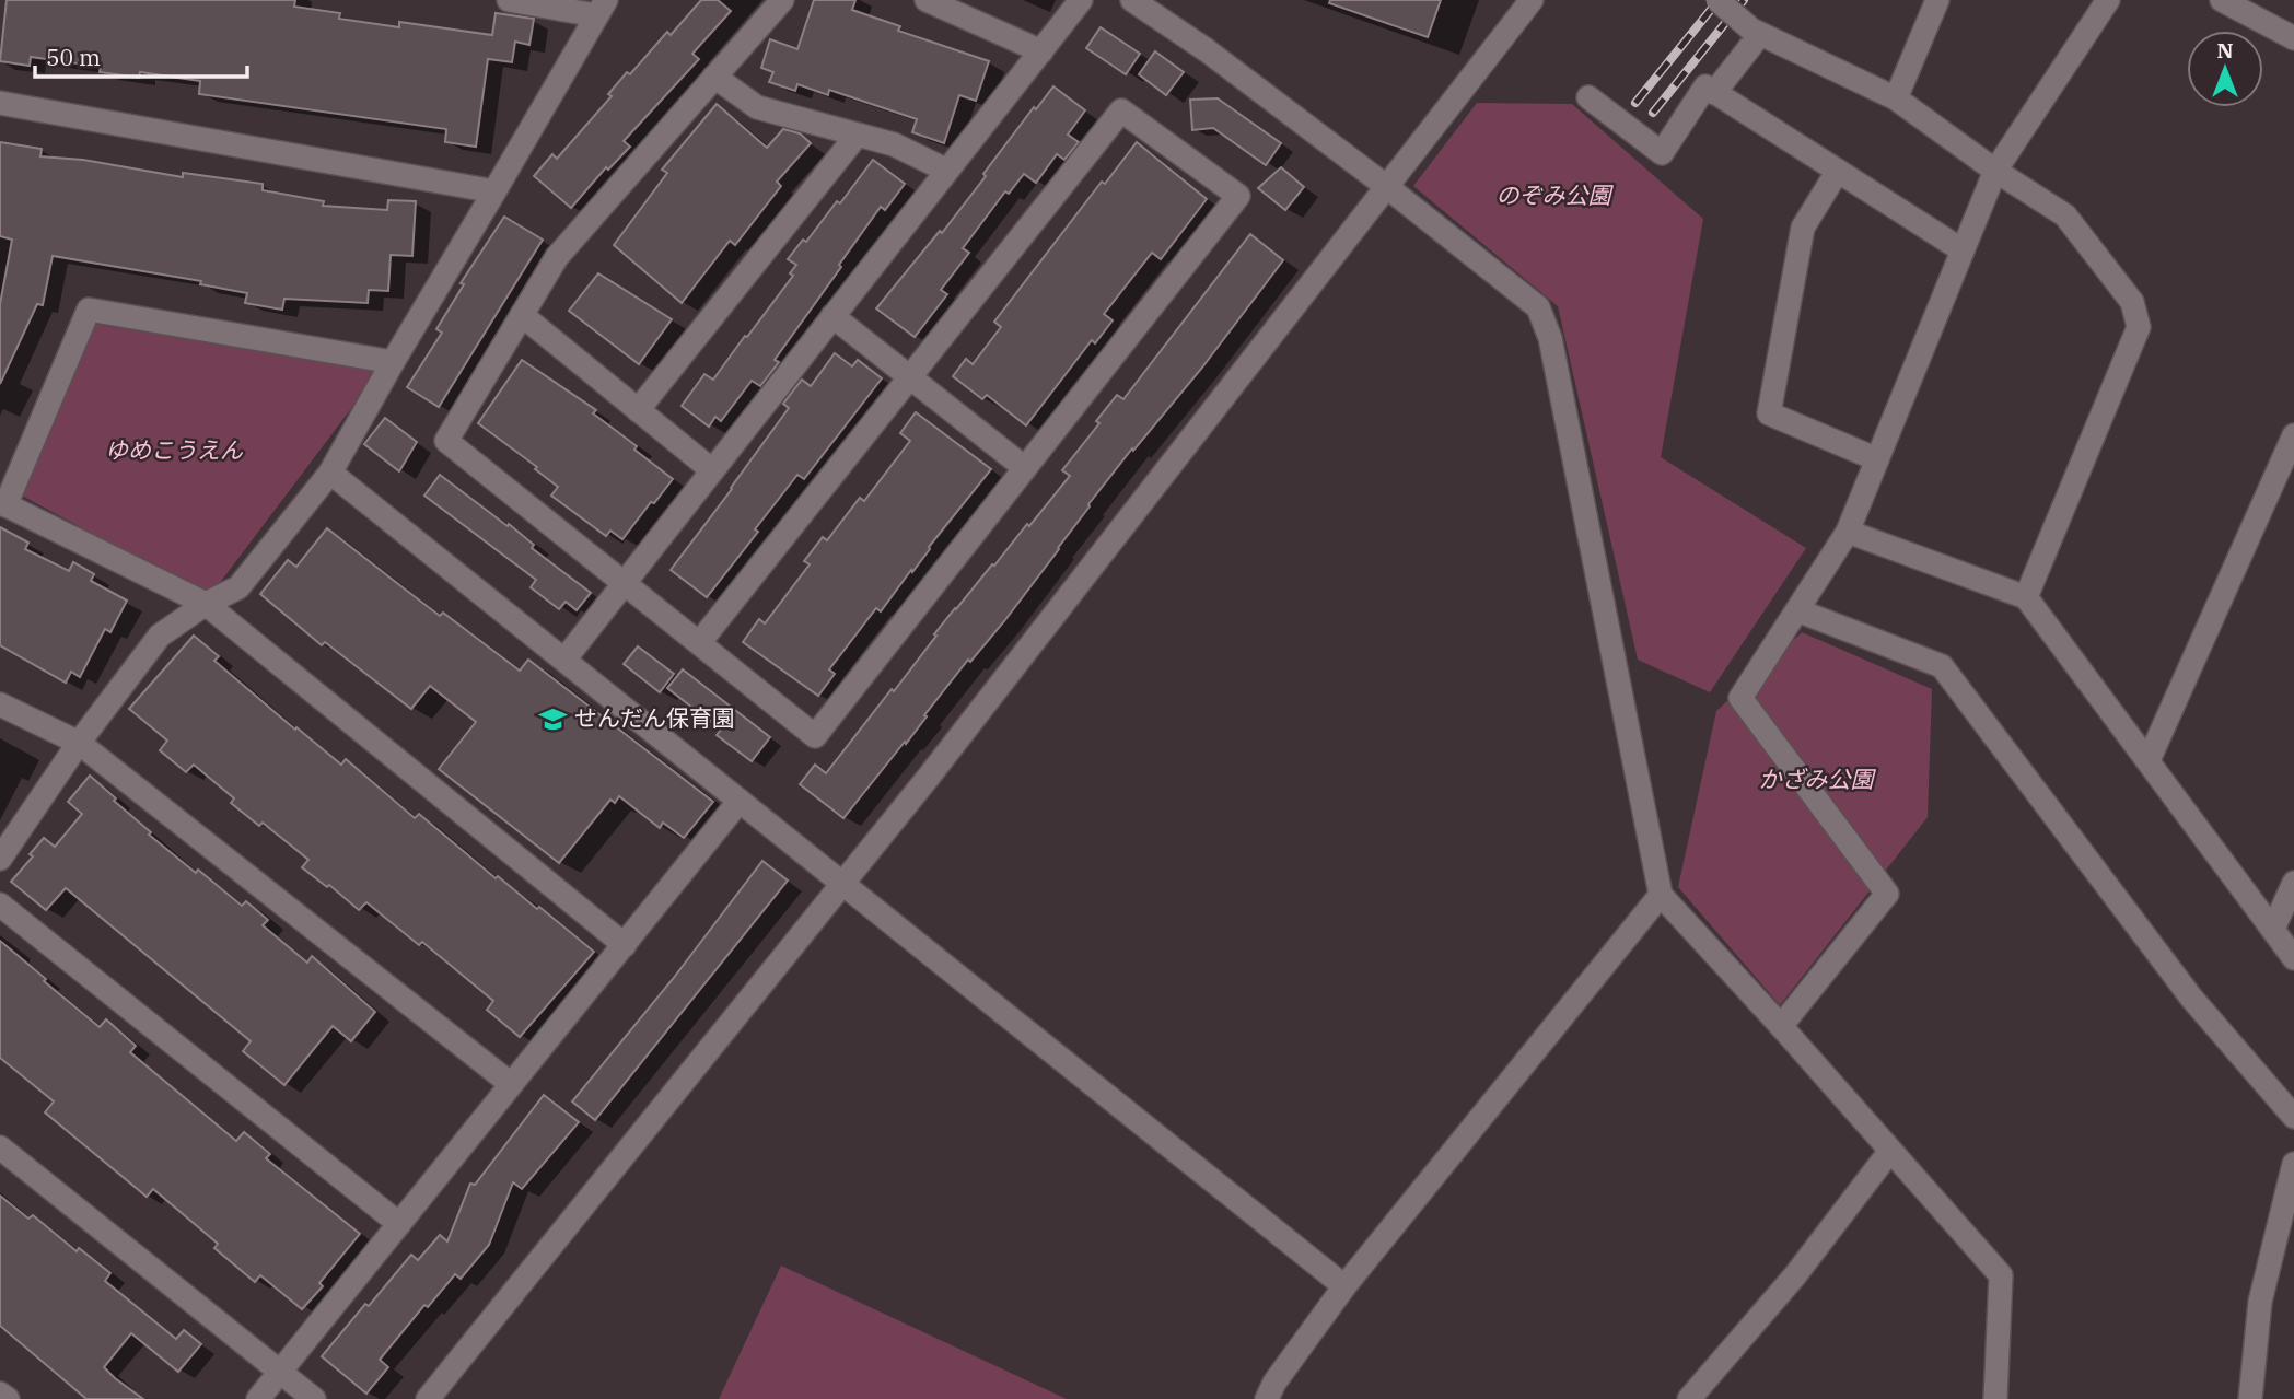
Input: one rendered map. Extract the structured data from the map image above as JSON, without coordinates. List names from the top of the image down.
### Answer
{
  "parks": ["のぞみ公園", "ゆめこうえん", "かざみ公園"],
  "places": {
    "school or university": ["せんだん保育園"]
  },
  "scale_bar": "50 m",
  "north": "top"
}
